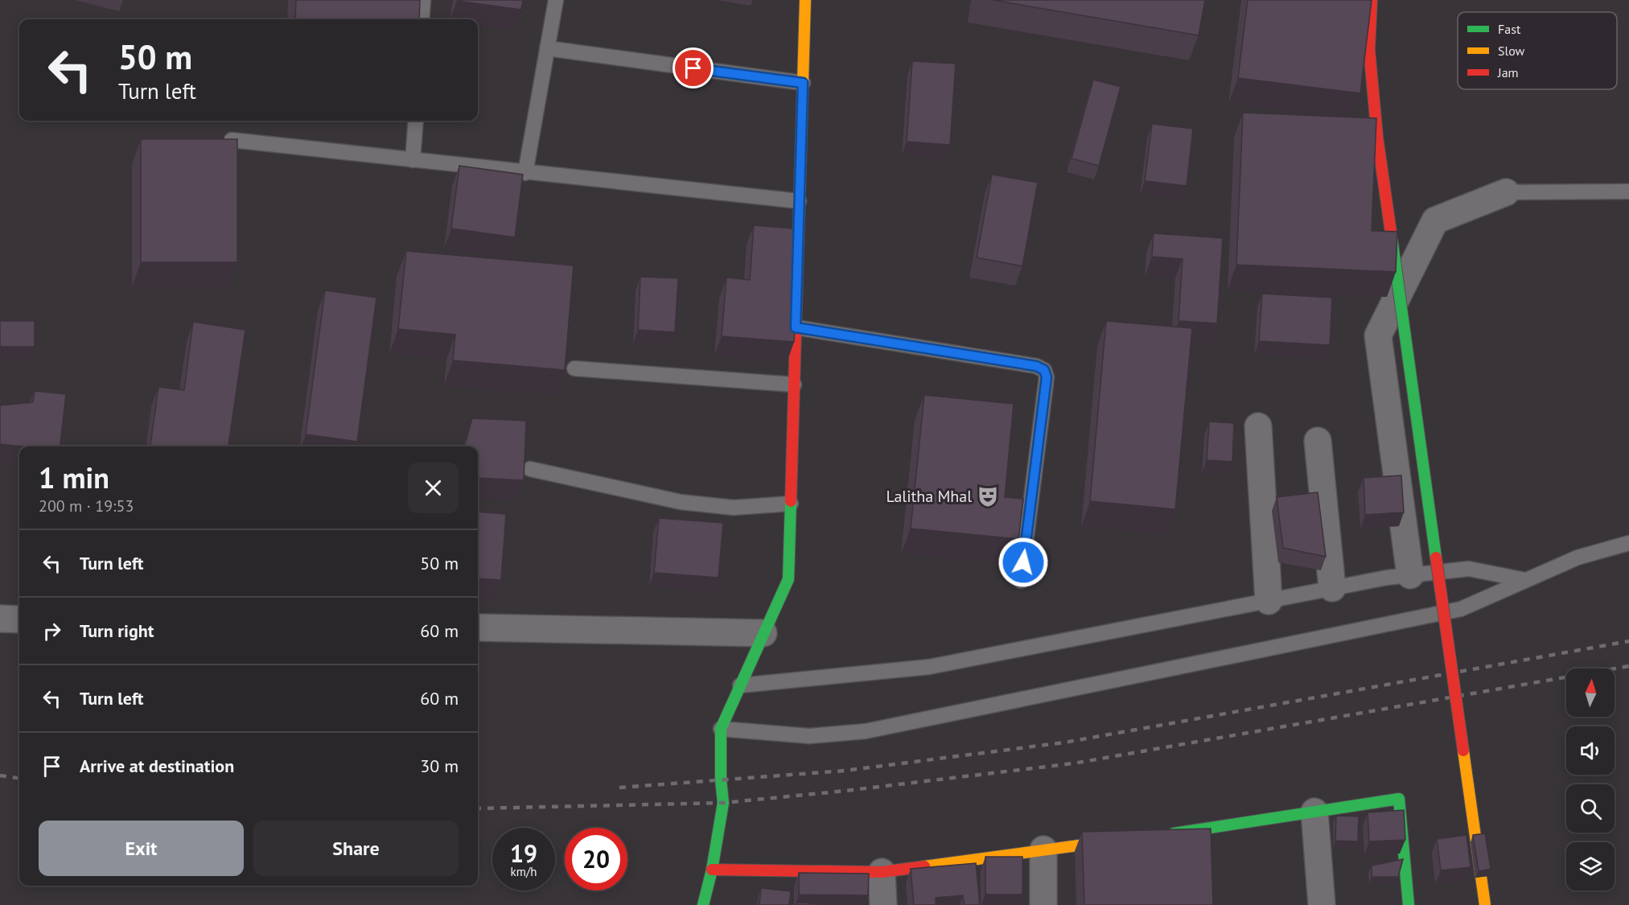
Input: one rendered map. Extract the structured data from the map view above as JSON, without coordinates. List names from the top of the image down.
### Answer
{
  "places": {
    "theatre": ["Lalitha Mhal"]
  },
  "legend": ["Fast", "Slow", "Jam"],
  "north": "top",
  "page": {
    "turn": ["50 m", "Turn left"],
    "heading": ["1 min", "200 m · 19:53"],
    "list": [
      {
        "name": "Turn left",
        "value": "50 m"
      },
      {
        "name": "Turn right",
        "value": "60 m"
      },
      {
        "name": "Turn left",
        "value": "60 m"
      },
      {
        "name": "Arrive at destination",
        "value": "30 m"
      }
    ],
    "buttons": ["Exit", "Share"],
    "speed": "19 km/h",
    "limit": "20"
  }
}
